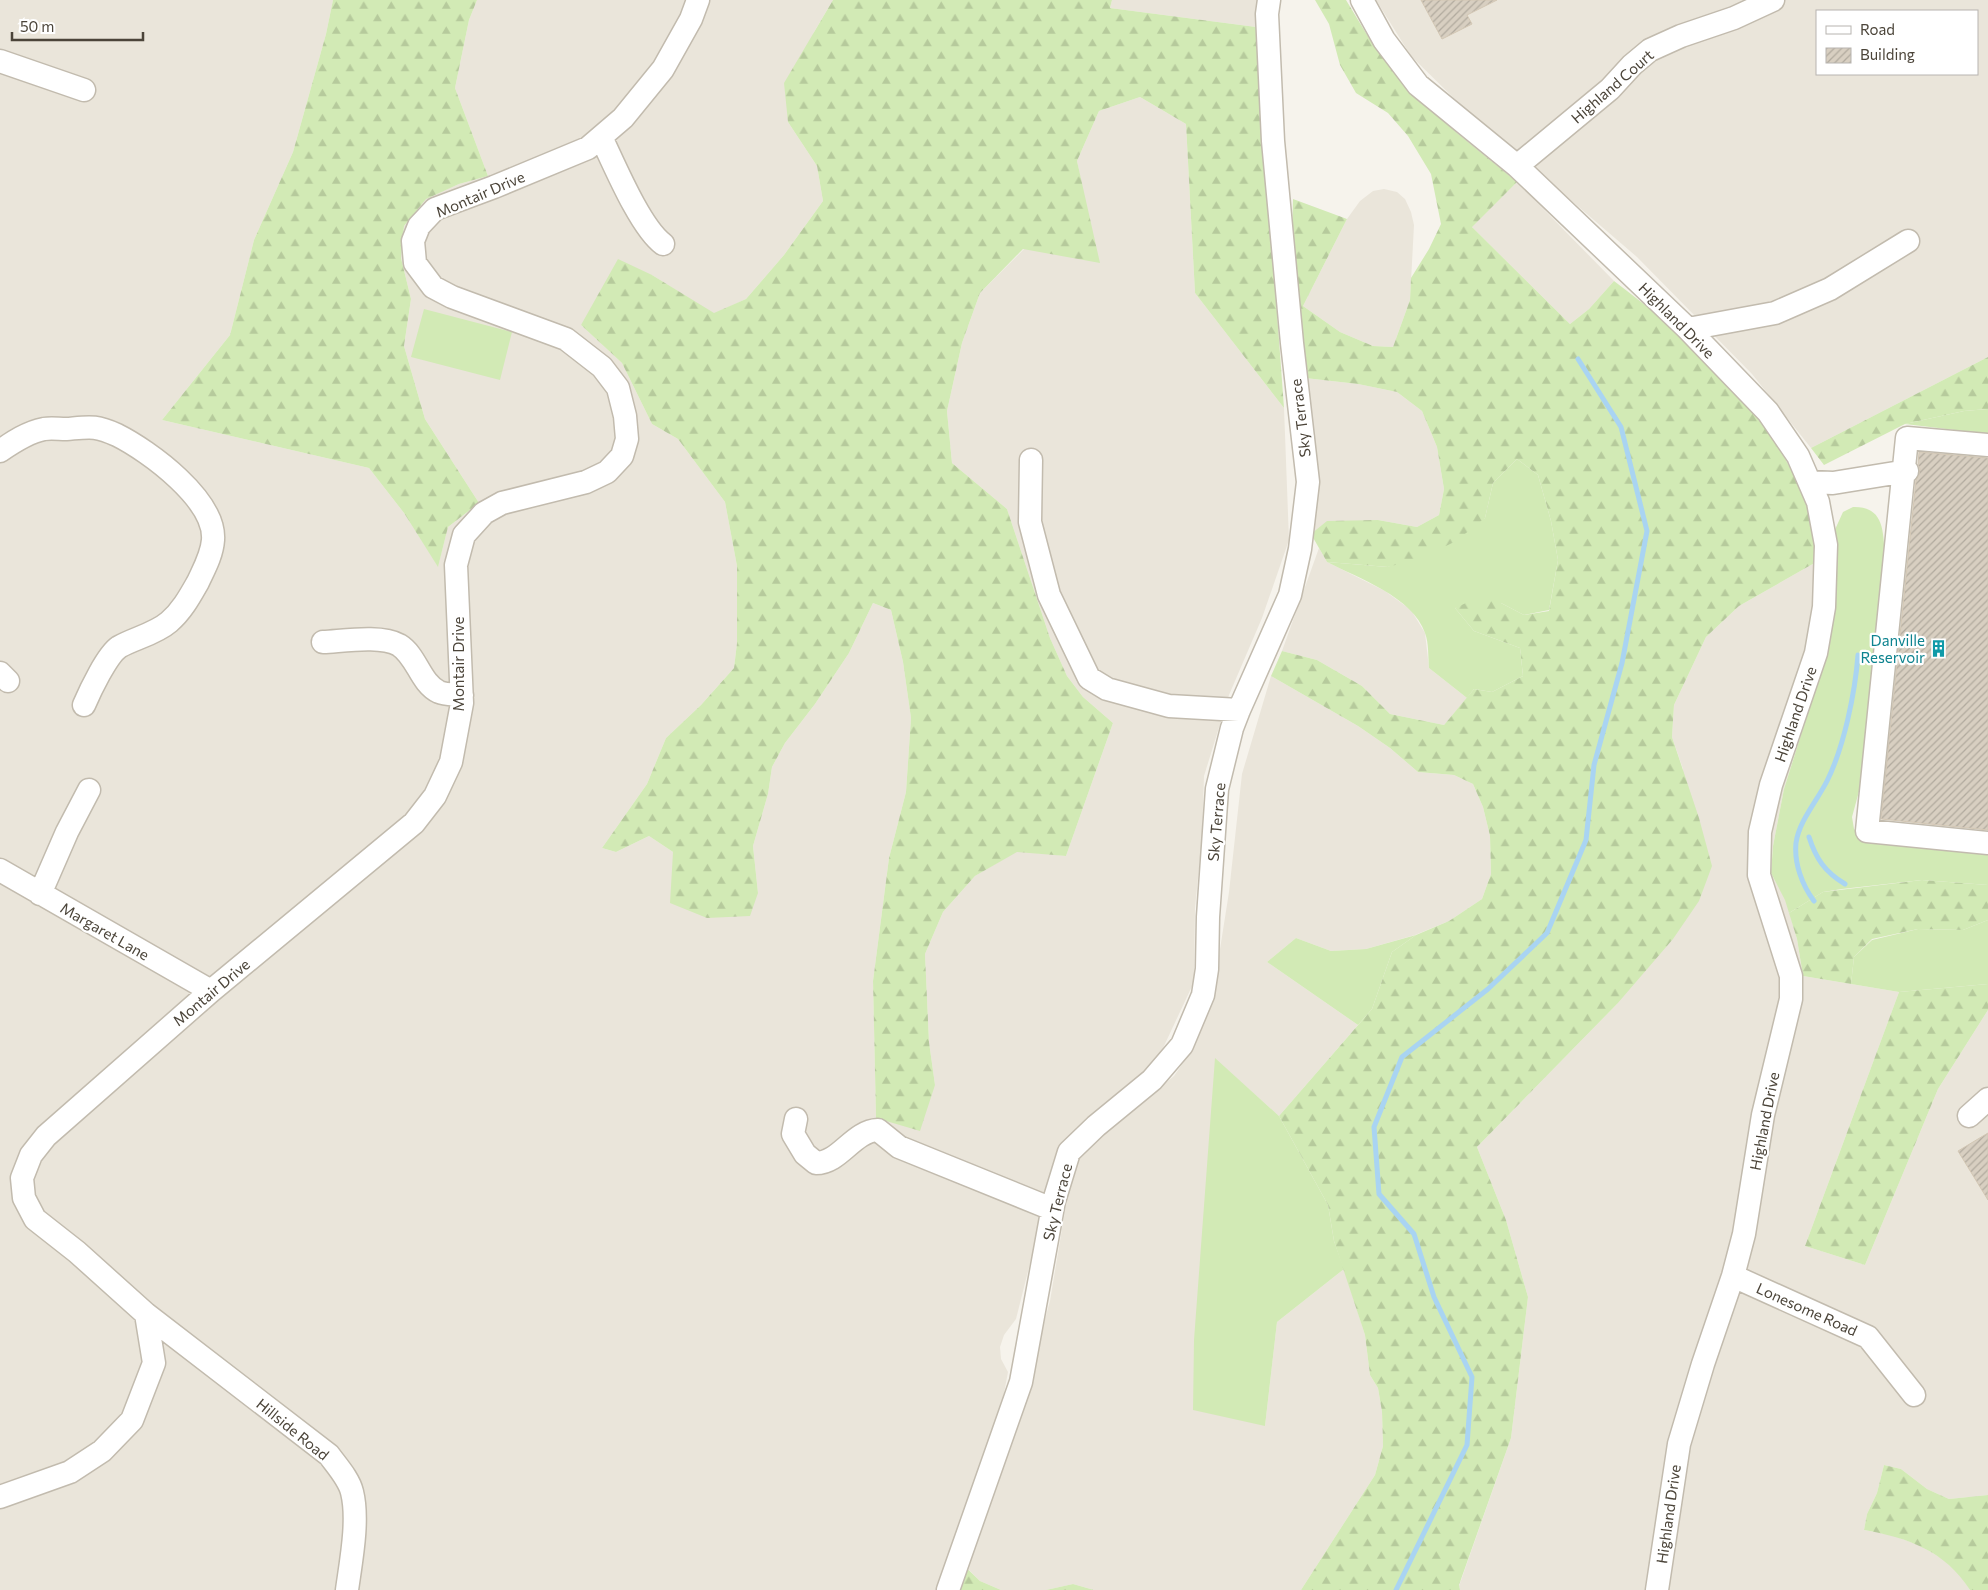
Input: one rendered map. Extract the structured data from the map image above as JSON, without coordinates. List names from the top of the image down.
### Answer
{
  "streets": {
    "street": [
      "Highland Court",
      "Montair Drive",
      "Highland Drive",
      "Sky Terrace",
      "Margaret Lane",
      "Lonesome Road",
      "Hillside Road"
    ]
  },
  "crossings": [
    ["Highland Court", "Highland Drive"],
    ["Montair Drive", "Margaret Lane"],
    ["Montair Drive", "Hillside Road"],
    ["Highland Drive", "Lonesome Road"]
  ],
  "places": {
    "building": ["Danville Reservoir"]
  },
  "legend": ["Road", "Building"],
  "scale_bar": "50 m"
}
